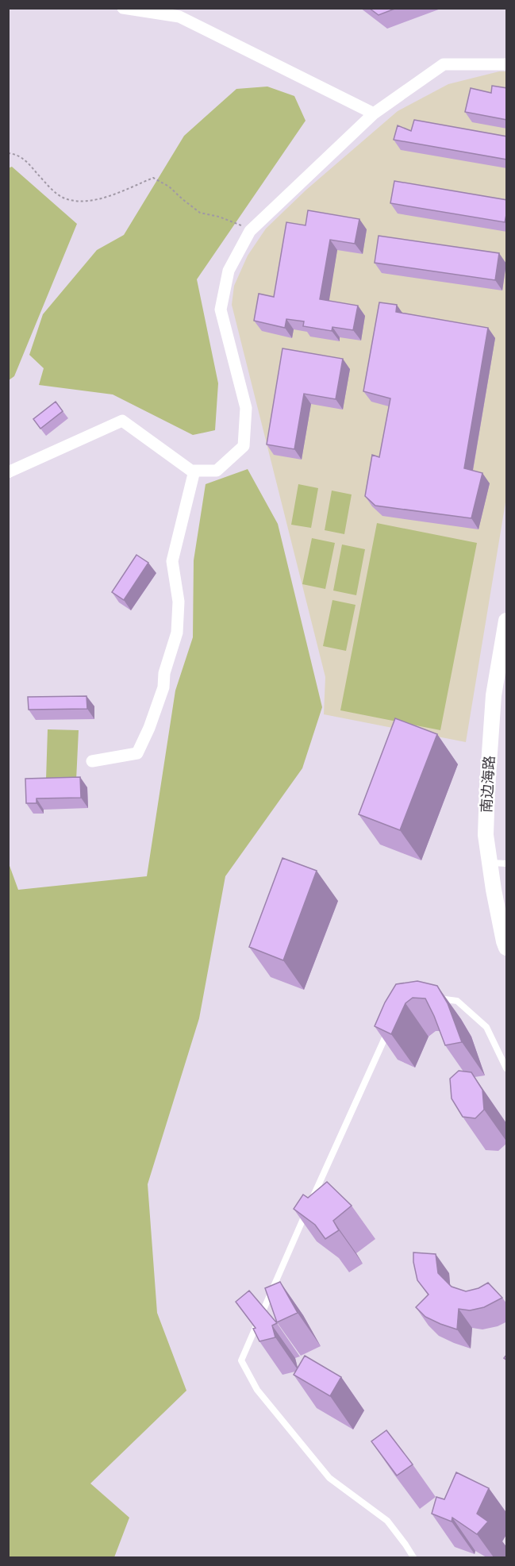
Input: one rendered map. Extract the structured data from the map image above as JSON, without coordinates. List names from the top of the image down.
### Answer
{
  "streets": {
    "street": ["南边海路"]
  }
}
